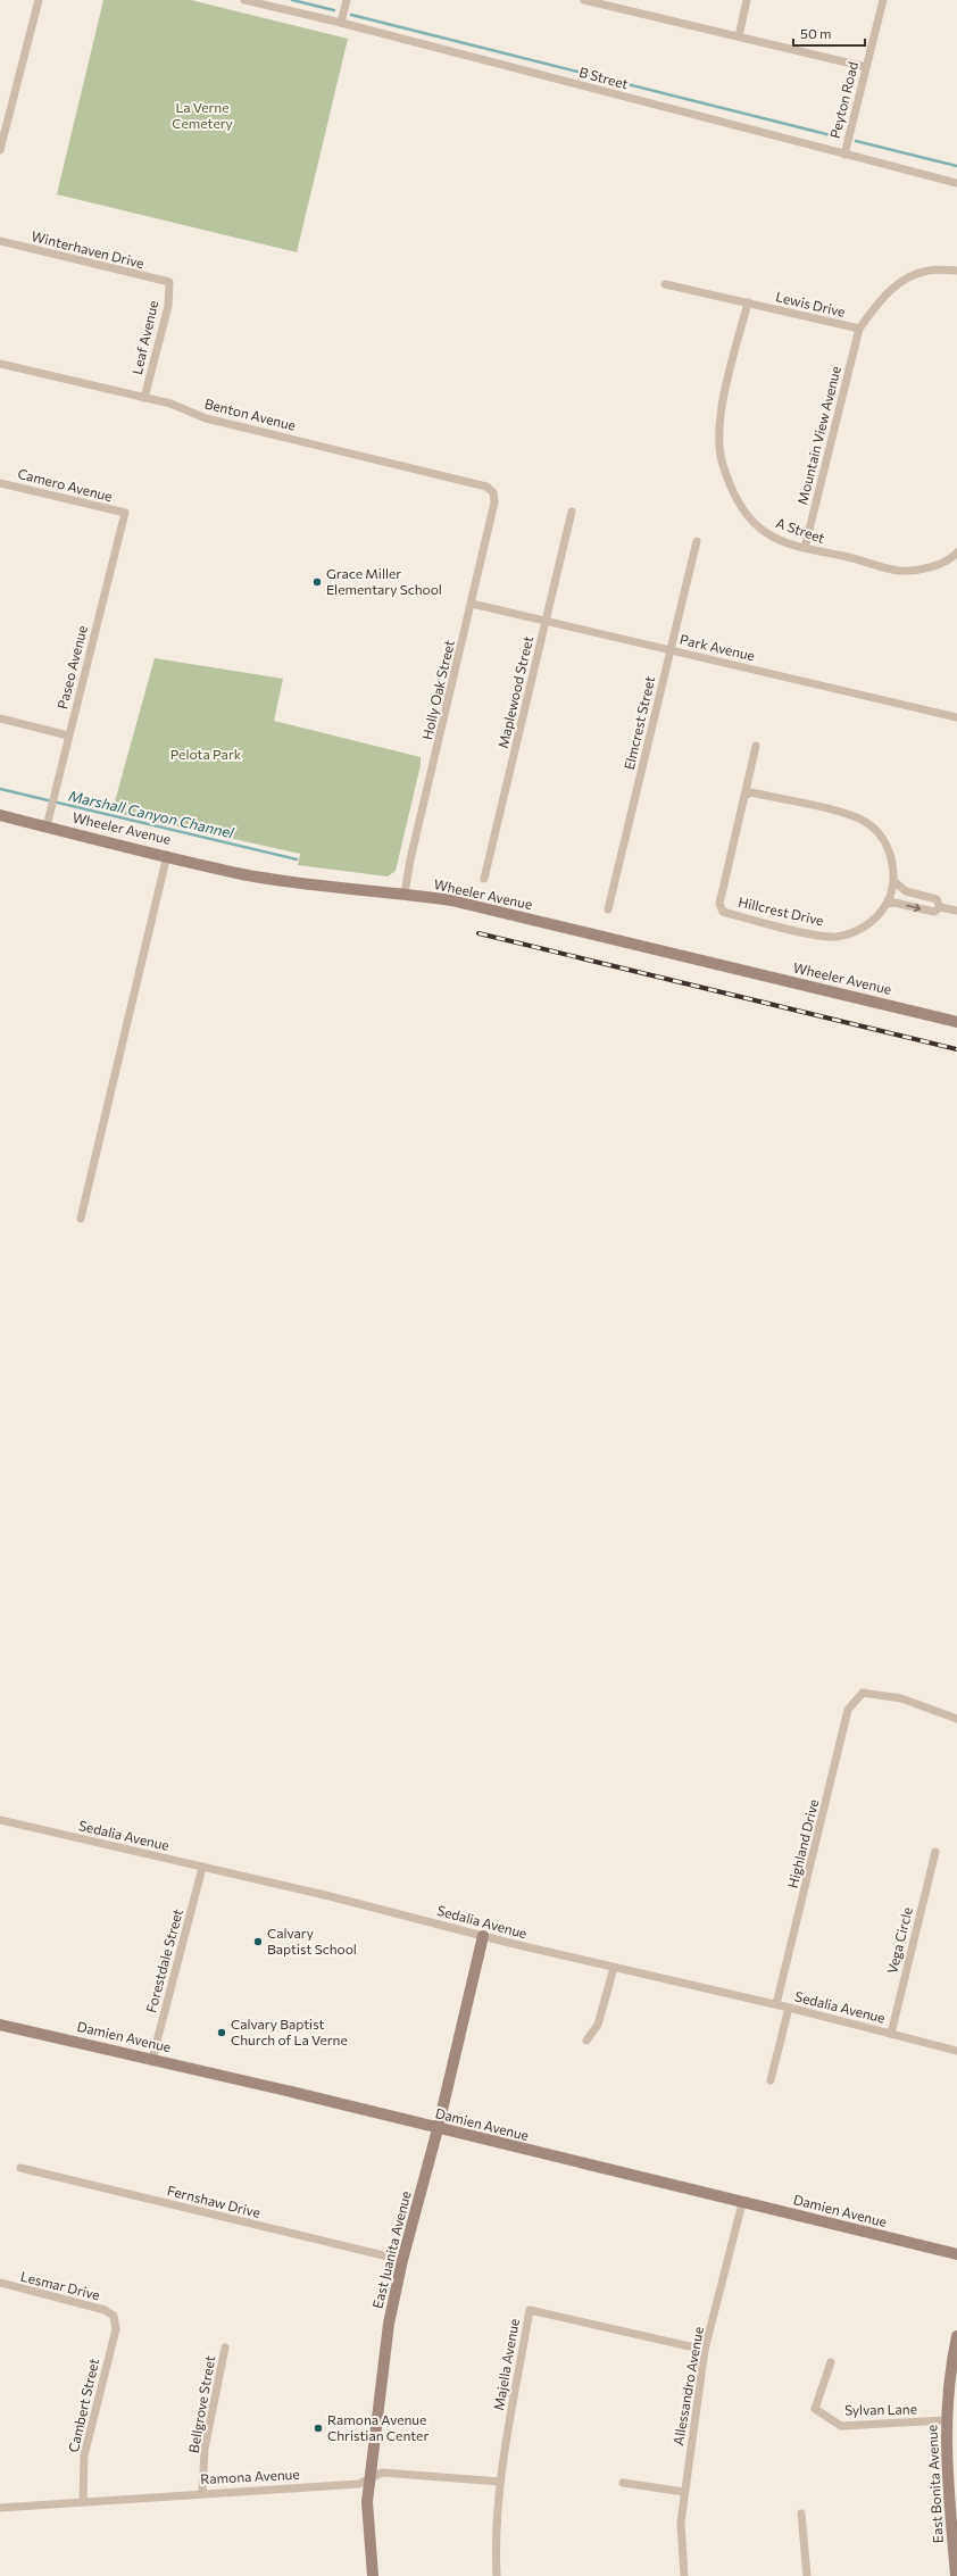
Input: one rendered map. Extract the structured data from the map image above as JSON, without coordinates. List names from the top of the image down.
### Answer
{
  "streets": {
    "main road": [
      "Wheeler Avenue",
      "Damien Avenue",
      "East Juanita Avenue",
      "East Bonita Avenue"
    ],
    "street": [
      "B Street",
      "Peyton Road",
      "Winterhaven Drive",
      "Lewis Drive",
      "Leaf Avenue",
      "Benton Avenue",
      "Mountain View Avenue",
      "Camero Avenue",
      "A Street",
      "Park Avenue",
      "Paseo Avenue",
      "Holly Oak Street",
      "Maplewood Street",
      "Elmcrest Street",
      "Hillcrest Drive",
      "Sedalia Avenue",
      "Highland Drive",
      "Vega Circle",
      "Forestdale Street",
      "Fernshaw Drive",
      "Lesmar Drive",
      "Majella Avenue",
      "Allessandro Avenue",
      "Bellgrove Street",
      "Cambert Street",
      "Sylvan Lane",
      "Ramona Avenue"
    ]
  },
  "crossings": [
    ["B Street", "Peyton Road"],
    ["Winterhaven Drive", "Leaf Avenue"],
    ["Lewis Drive", "Mountain View Avenue"],
    ["Lewis Drive", "A Street"],
    ["Leaf Avenue", "Benton Avenue"],
    ["Benton Avenue", "Holly Oak Street"],
    ["Mountain View Avenue", "A Street"],
    ["Camero Avenue", "Paseo Avenue"],
    ["Park Avenue", "Holly Oak Street"],
    ["Park Avenue", "Maplewood Street"],
    ["Park Avenue", "Elmcrest Street"],
    ["Paseo Avenue", "Wheeler Avenue"],
    ["Holly Oak Street", "Wheeler Avenue"],
    ["Sedalia Avenue", "Highland Drive"],
    ["Sedalia Avenue", "Vega Circle"],
    ["Sedalia Avenue", "Forestdale Street"],
    ["Sedalia Avenue", "East Juanita Avenue"],
    ["Forestdale Street", "Damien Avenue"],
    ["Damien Avenue", "East Juanita Avenue"],
    ["Damien Avenue", "Allessandro Avenue"],
    ["Fernshaw Drive", "East Juanita Avenue"],
    ["East Juanita Avenue", "Ramona Avenue"],
    ["Lesmar Drive", "Cambert Street"],
    ["Majella Avenue", "Allessandro Avenue"],
    ["Majella Avenue", "Ramona Avenue"],
    ["Bellgrove Street", "Ramona Avenue"],
    ["Cambert Street", "Ramona Avenue"],
    ["Sylvan Lane", "East Bonita Avenue"]
  ],
  "water": ["Marshall Canyon Channel"],
  "parks": ["La Verne Cemetery", "Pelota Park"],
  "places": [
    "Grace Miller Elementary School",
    "Calvary Baptist School",
    "Calvary Baptist Church of La Verne",
    "Ramona Avenue Christian Center"
  ],
  "scale_bar": "50 m"
}
